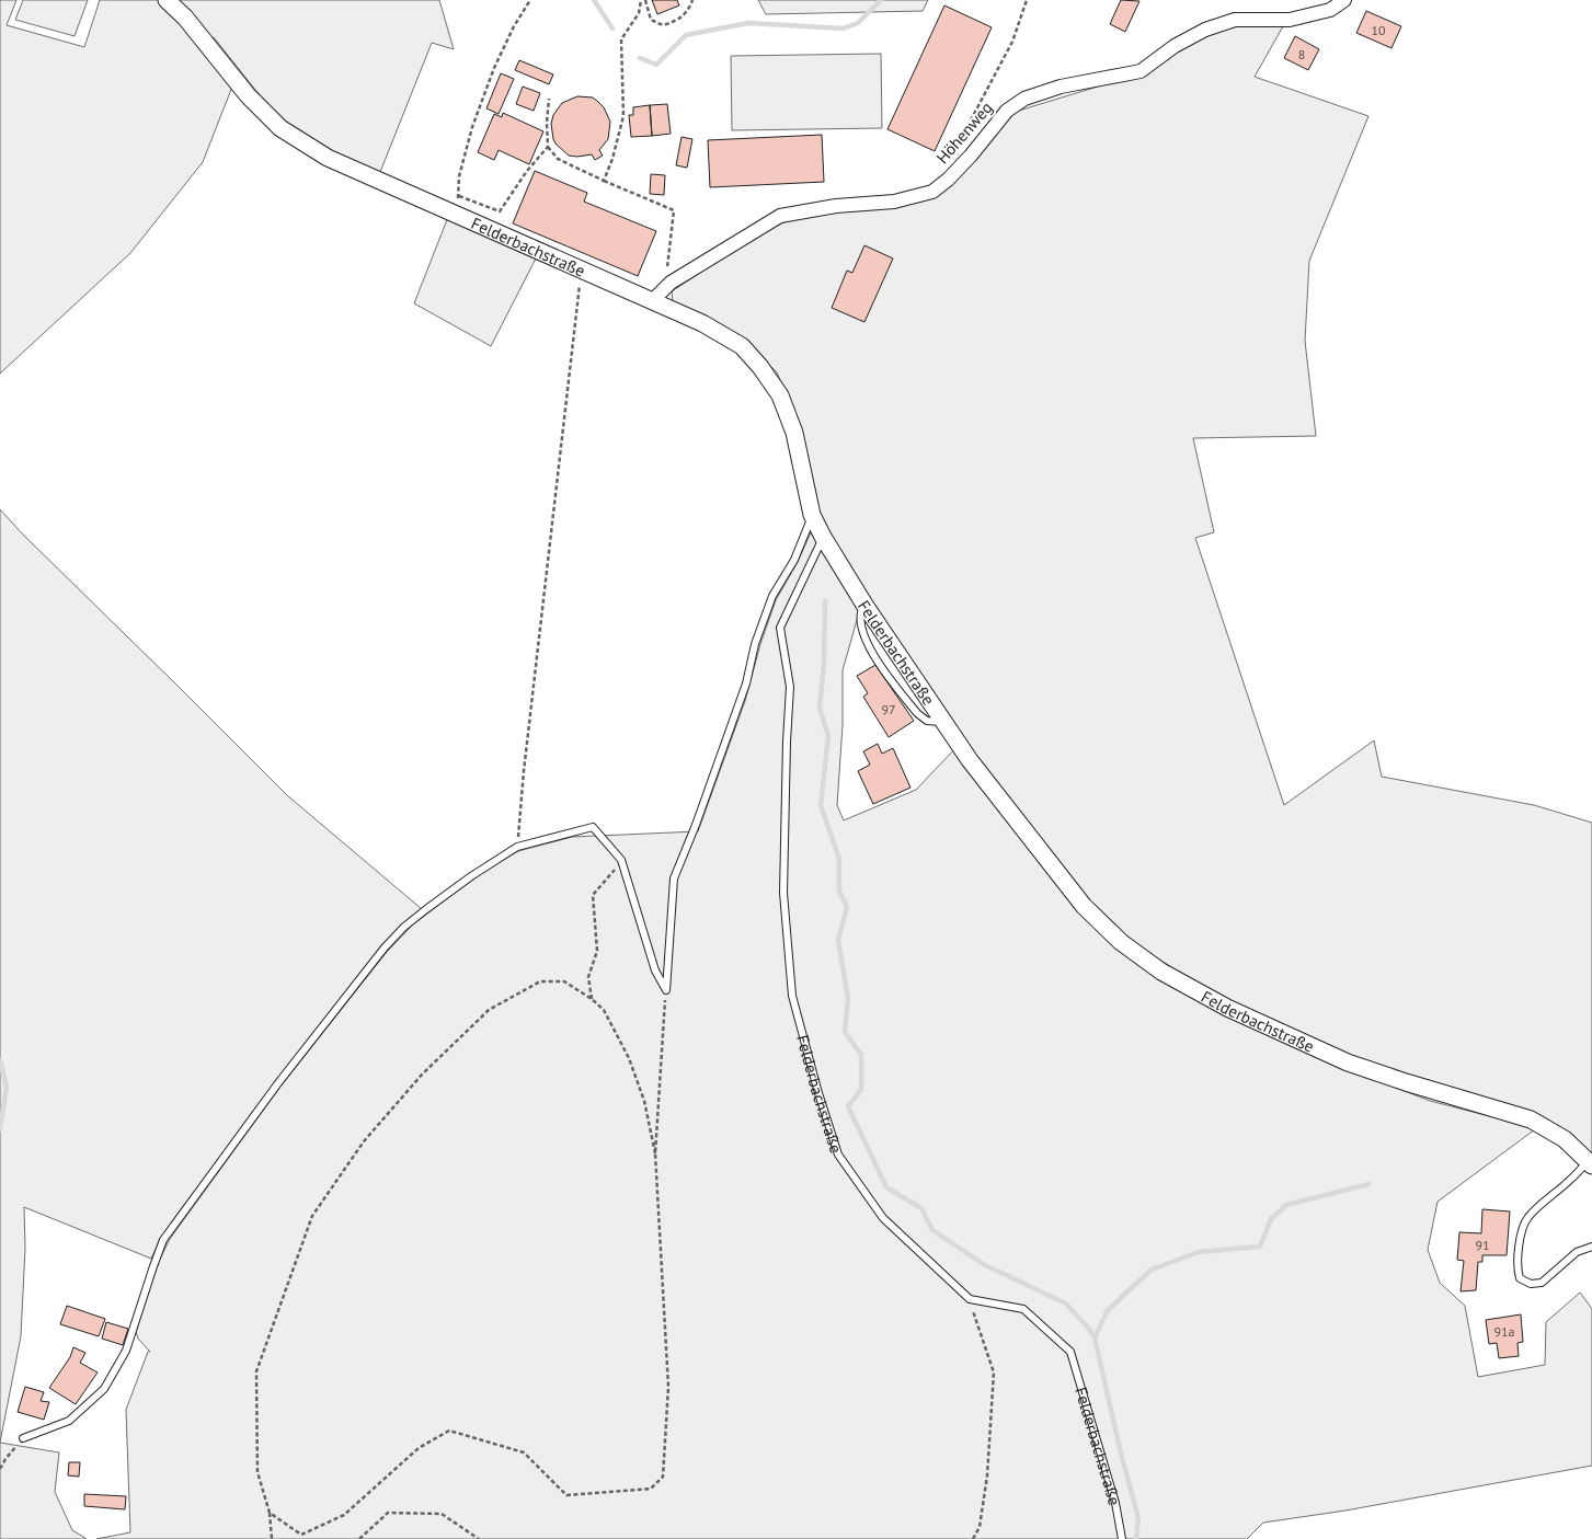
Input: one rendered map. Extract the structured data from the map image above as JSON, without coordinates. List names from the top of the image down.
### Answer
{
  "streets": {
    "street": ["Höhenweg", "Felderbachstraße"]
  },
  "crossings": [
    ["Höhenweg", "Felderbachstraße"]
  ],
  "house_numbers": [
    "10",
    "8",
    "97",
    "91",
    "91a"
  ]
}
